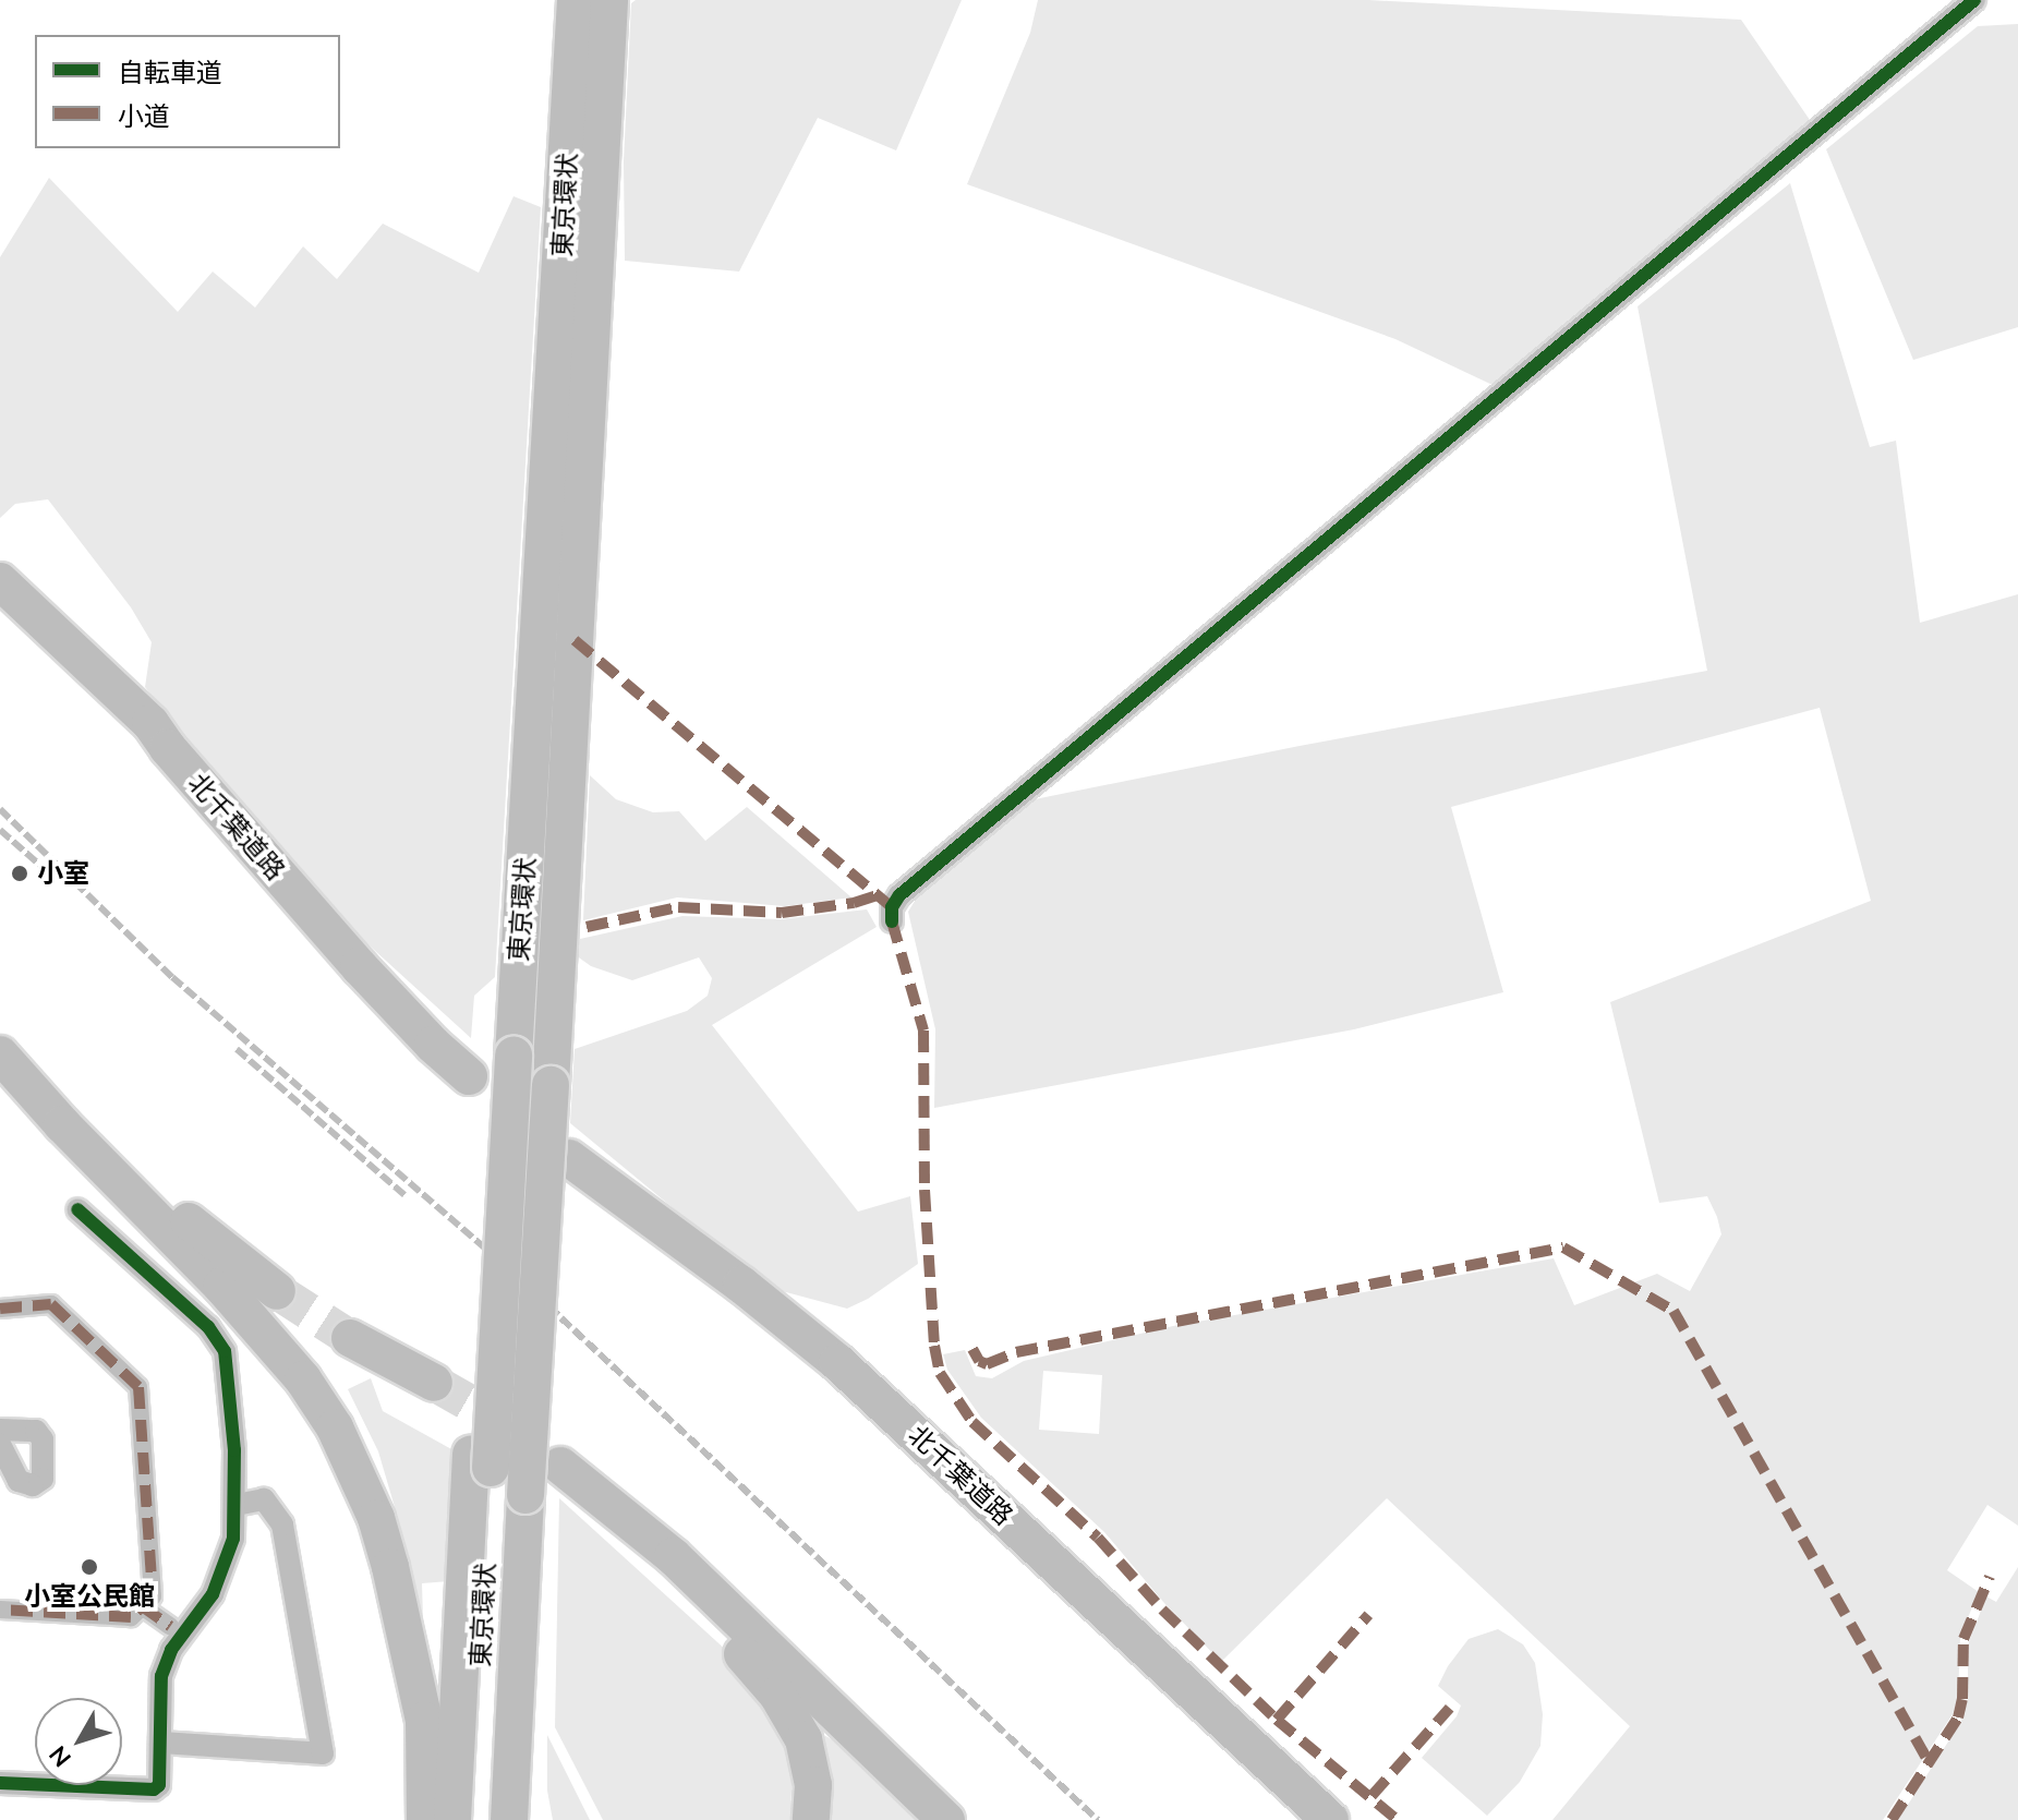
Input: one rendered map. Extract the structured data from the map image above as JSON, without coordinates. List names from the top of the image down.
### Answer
{
  "streets": {
    "highway": ["東京環状", "北千葉道路"]
  },
  "places": ["小室", "小室公民館"],
  "legend": ["自転車道", "小道"],
  "north": "bottom left"
}
